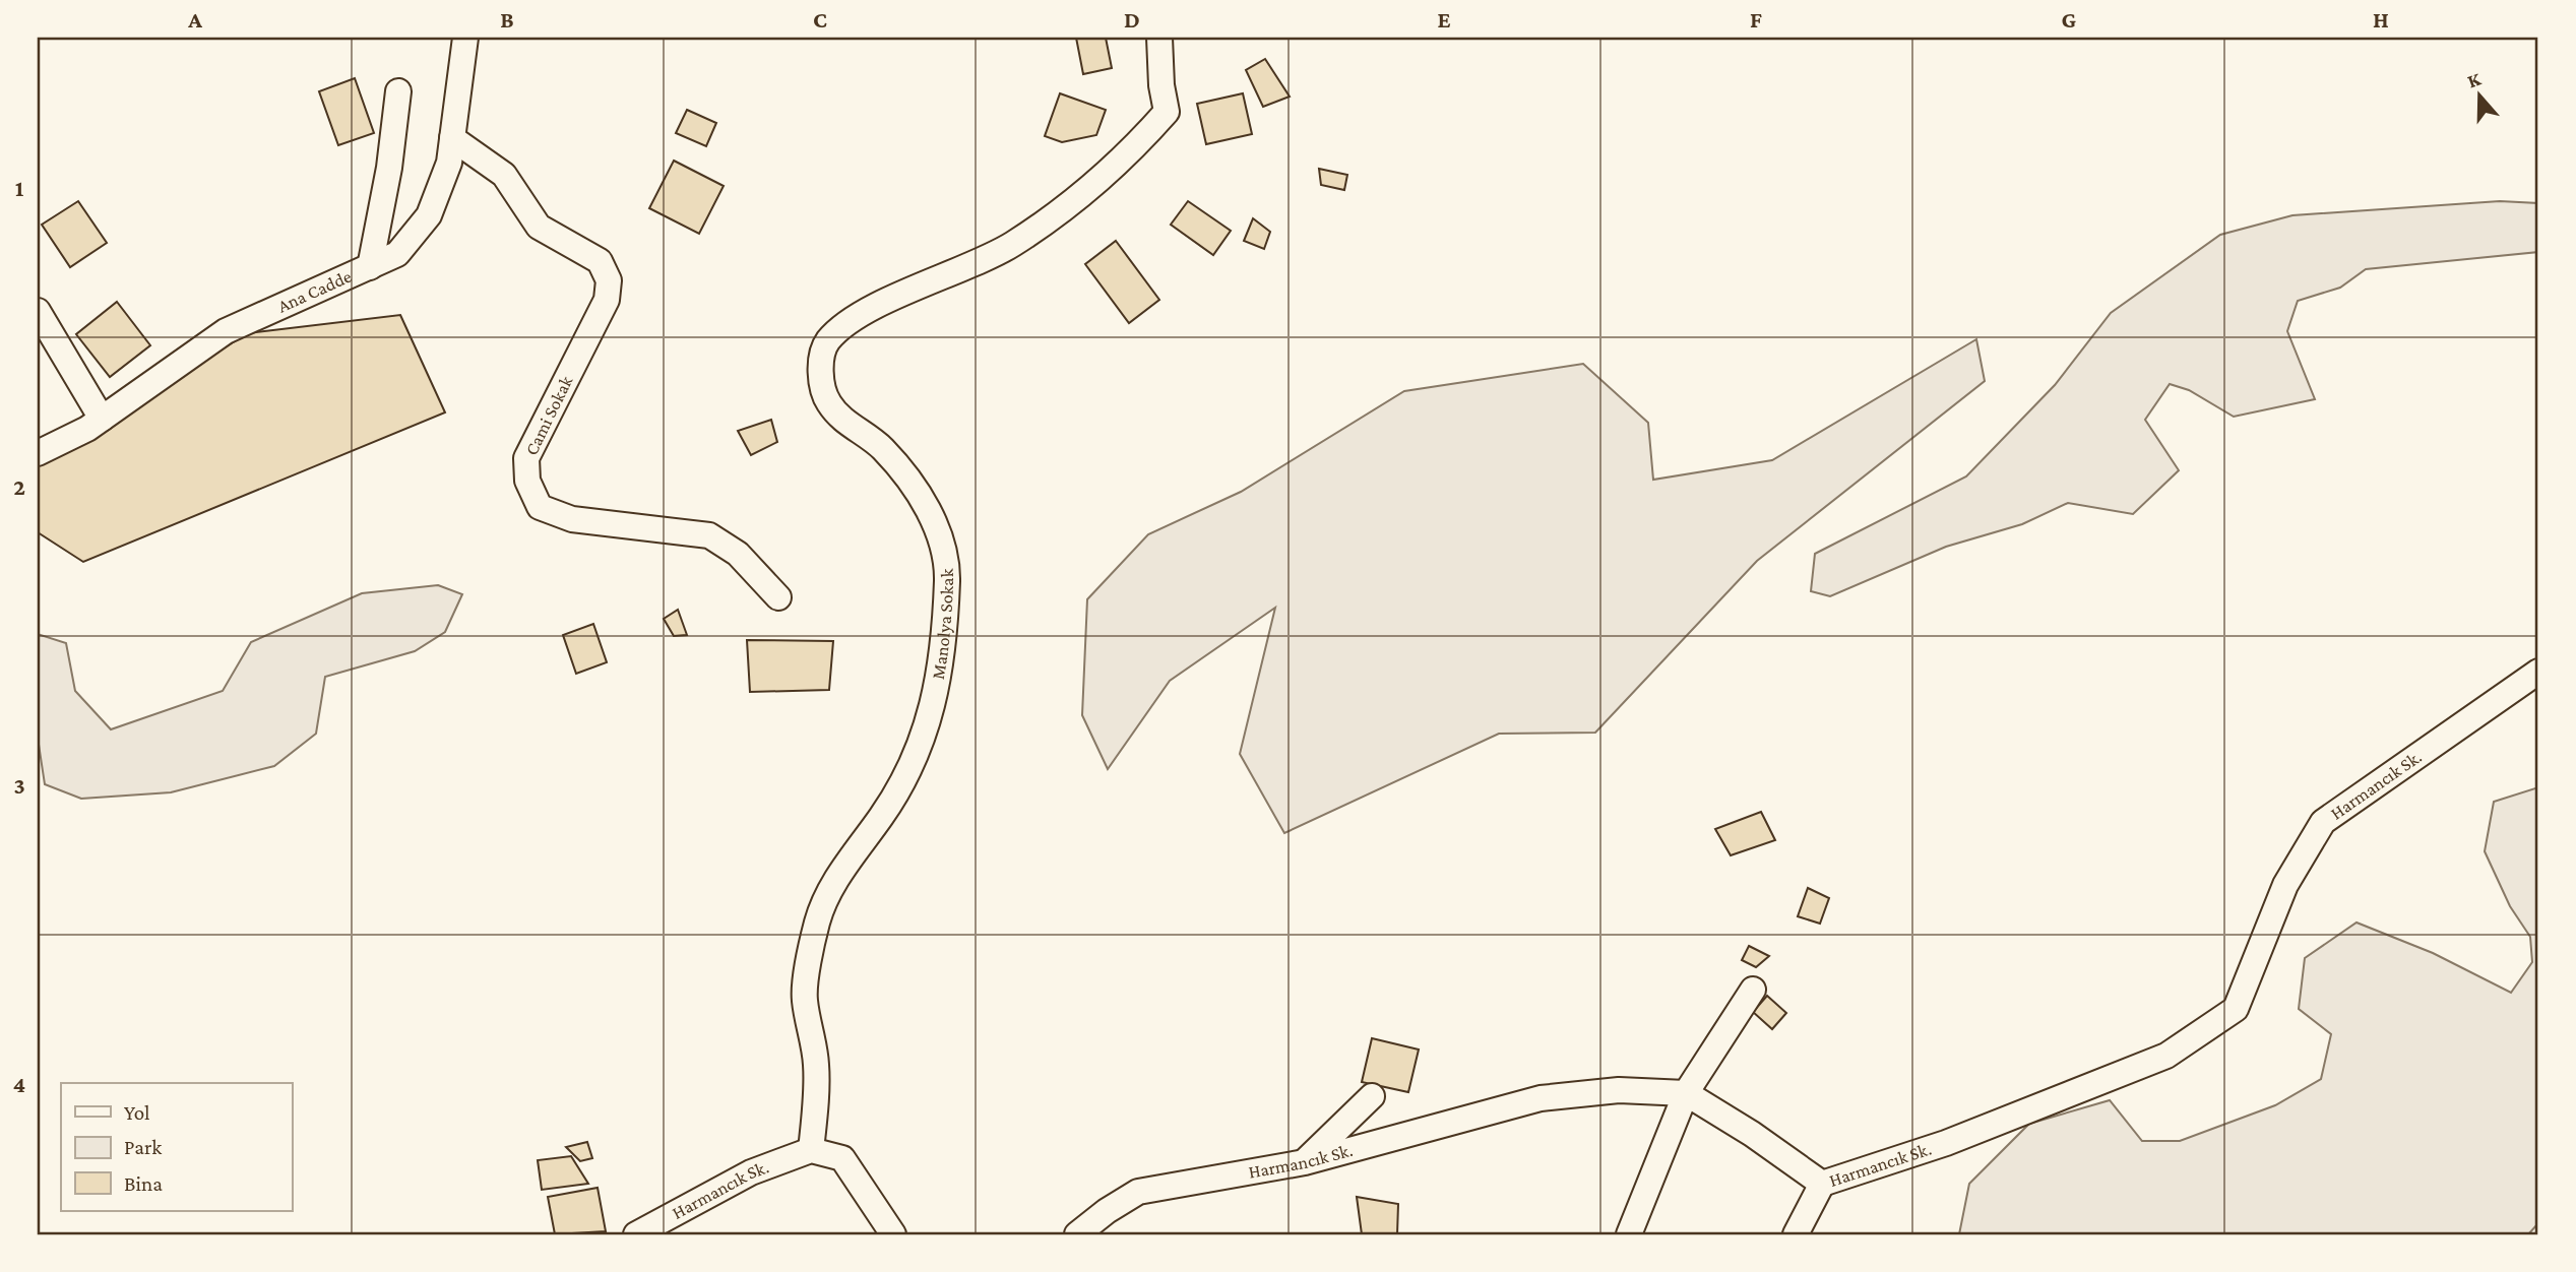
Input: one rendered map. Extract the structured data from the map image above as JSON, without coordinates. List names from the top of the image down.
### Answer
{
  "streets": {
    "street": [
      "Ana Cadde",
      "Cami Sokak",
      "Manolya Sokak",
      "Harmancık Sk."
    ]
  },
  "crossings": [
    ["Ana Cadde", "Cami Sokak"],
    ["Manolya Sokak", "Harmancık Sk."]
  ],
  "legend": ["Yol", "Park", "Bina"],
  "north": "top",
  "grid": {
    "columns": [
      "A",
      "B",
      "C",
      "D",
      "E",
      "F",
      "G",
      "H"
    ],
    "rows": [
      "1",
      "2",
      "3",
      "4"
    ]
  }
}
